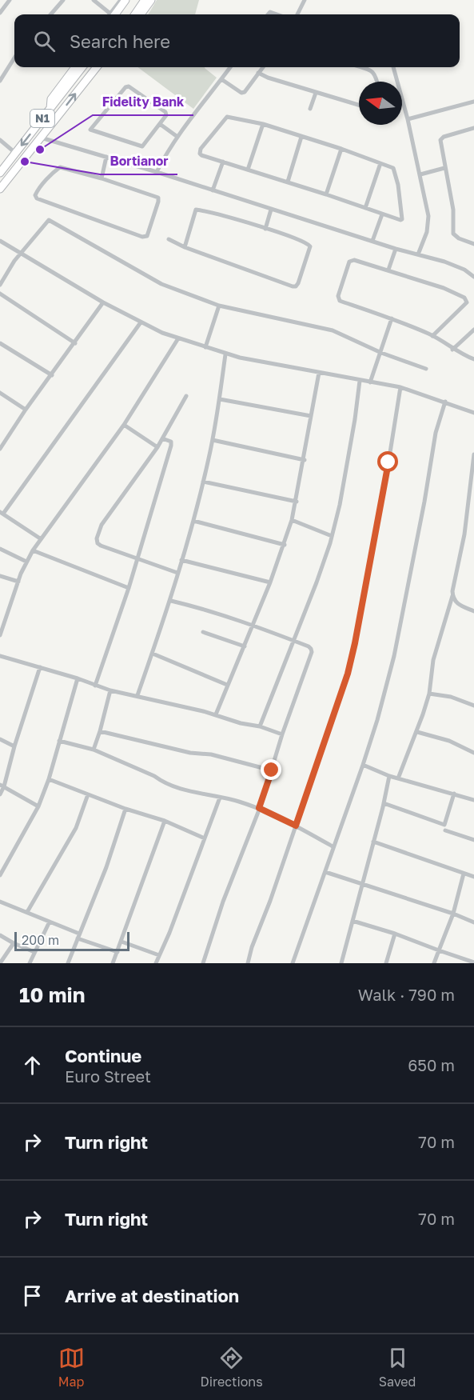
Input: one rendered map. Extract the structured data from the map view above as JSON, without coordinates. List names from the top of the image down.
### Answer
{
  "streets": {
    "highway": ["N1"]
  },
  "places": ["Fidelity Bank", "Bortianor"],
  "scale_bar": "200 m",
  "north": "left",
  "page": {
    "search": "Search here",
    "scale": "200 m",
    "heading": ["10 min", "Walk · 790 m"],
    "list": [
      ["Continue", "Euro Street", "650 m"],
      ["Turn right", "70 m"],
      ["Turn right", "70 m"],
      "Arrive at destination"
    ],
    "nav": ["Map", "Directions", "Saved"]
  }
}
